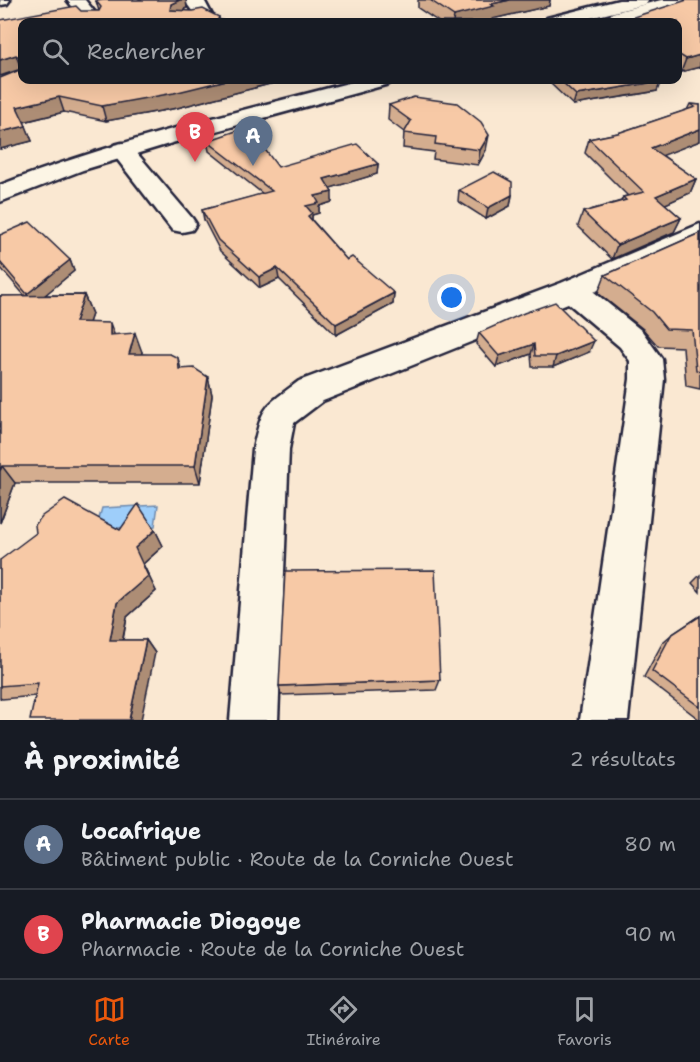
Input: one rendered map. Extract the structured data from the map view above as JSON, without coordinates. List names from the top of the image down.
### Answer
{
  "page": {
    "search": "Rechercher",
    "pins": ["B", "A"],
    "heading": ["À proximité", "2 résultats"],
    "list": [
      {
        "mark": "A",
        "name": "Locafrique",
        "note": "Bâtiment public · Route de la Corniche Ouest",
        "value": "80 m"
      },
      {
        "mark": "B",
        "name": "Pharmacie Diogoye",
        "note": "Pharmacie · Route de la Corniche Ouest",
        "value": "90 m"
      }
    ],
    "nav": ["Carte", "Itinéraire", "Favoris"]
  }
}
